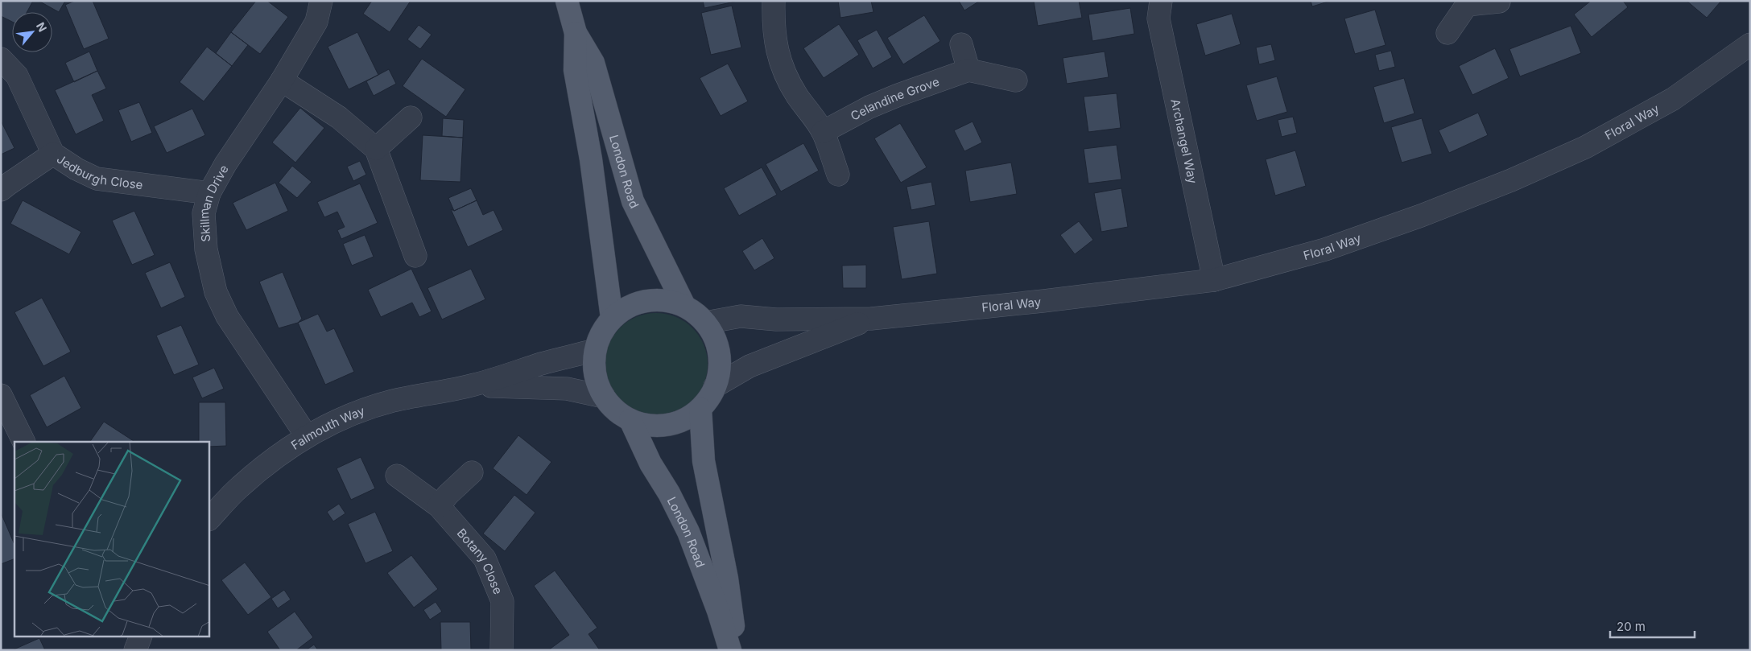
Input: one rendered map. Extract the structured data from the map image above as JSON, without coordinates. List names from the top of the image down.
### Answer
{
  "streets": {
    "main road": ["London Road"],
    "street": [
      "Celandine Grove",
      "Floral Way",
      "Archangel Way",
      "Jedburgh Close",
      "Skillman Drive",
      "Falmouth Way",
      "Botany Close"
    ]
  },
  "crossings": [
    ["Floral Way", "Archangel Way"],
    ["Floral Way", "London Road"],
    ["Floral Way", "Falmouth Way"],
    ["Jedburgh Close", "Skillman Drive"],
    ["London Road", "Falmouth Way"],
    ["Skillman Drive", "Falmouth Way"]
  ],
  "scale_bar": "20 m",
  "north": "top right"
}
